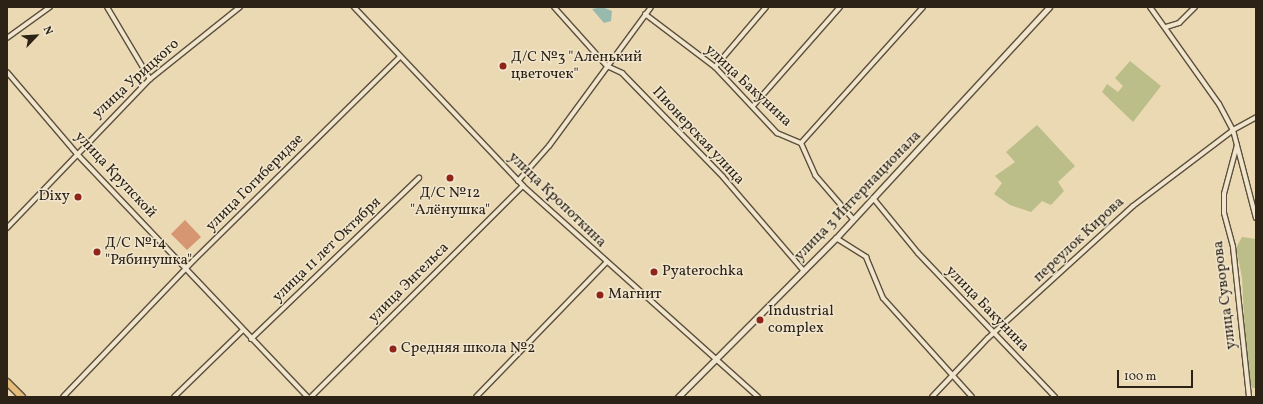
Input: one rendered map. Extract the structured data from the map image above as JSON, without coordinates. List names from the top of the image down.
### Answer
{
  "streets": {
    "street": [
      "улица Урицкого",
      "улица Бакунина",
      "Пионерская улица",
      "улица Крупской",
      "улица Гогиберидзе",
      "улица 3 Интернационала",
      "улица Кропоткина",
      "переулок Кирова",
      "улица 11 лет Октября",
      "улица Энгельса",
      "улица Суворова"
    ]
  },
  "crossings": [
    ["улица Урицкого", "улица Крупской"],
    ["улица Бакунина", "улица 3 Интернационала"],
    ["улица Бакунина", "переулок Кирова"],
    ["Пионерская улица", "улица 3 Интернационала"],
    ["улица Крупской", "улица Гогиберидзе"],
    ["улица Крупской", "улица 11 лет Октября"],
    ["улица Гогиберидзе", "улица Кропоткина"],
    ["улица 3 Интернационала", "улица Кропоткина"],
    ["улица Кропоткина", "улица Энгельса"]
  ],
  "places": [
    "Д/С №3 \"Аленький цветочек\"",
    "Д/С №12 \"Алёнушка\"",
    "Dixy",
    "Д/С №14 \"Рябинушка\"",
    "Pyaterochka",
    "Магнит",
    "Industrial complex",
    "Средняя школа №2"
  ],
  "scale_bar": "100 m",
  "north": "top right"
}
